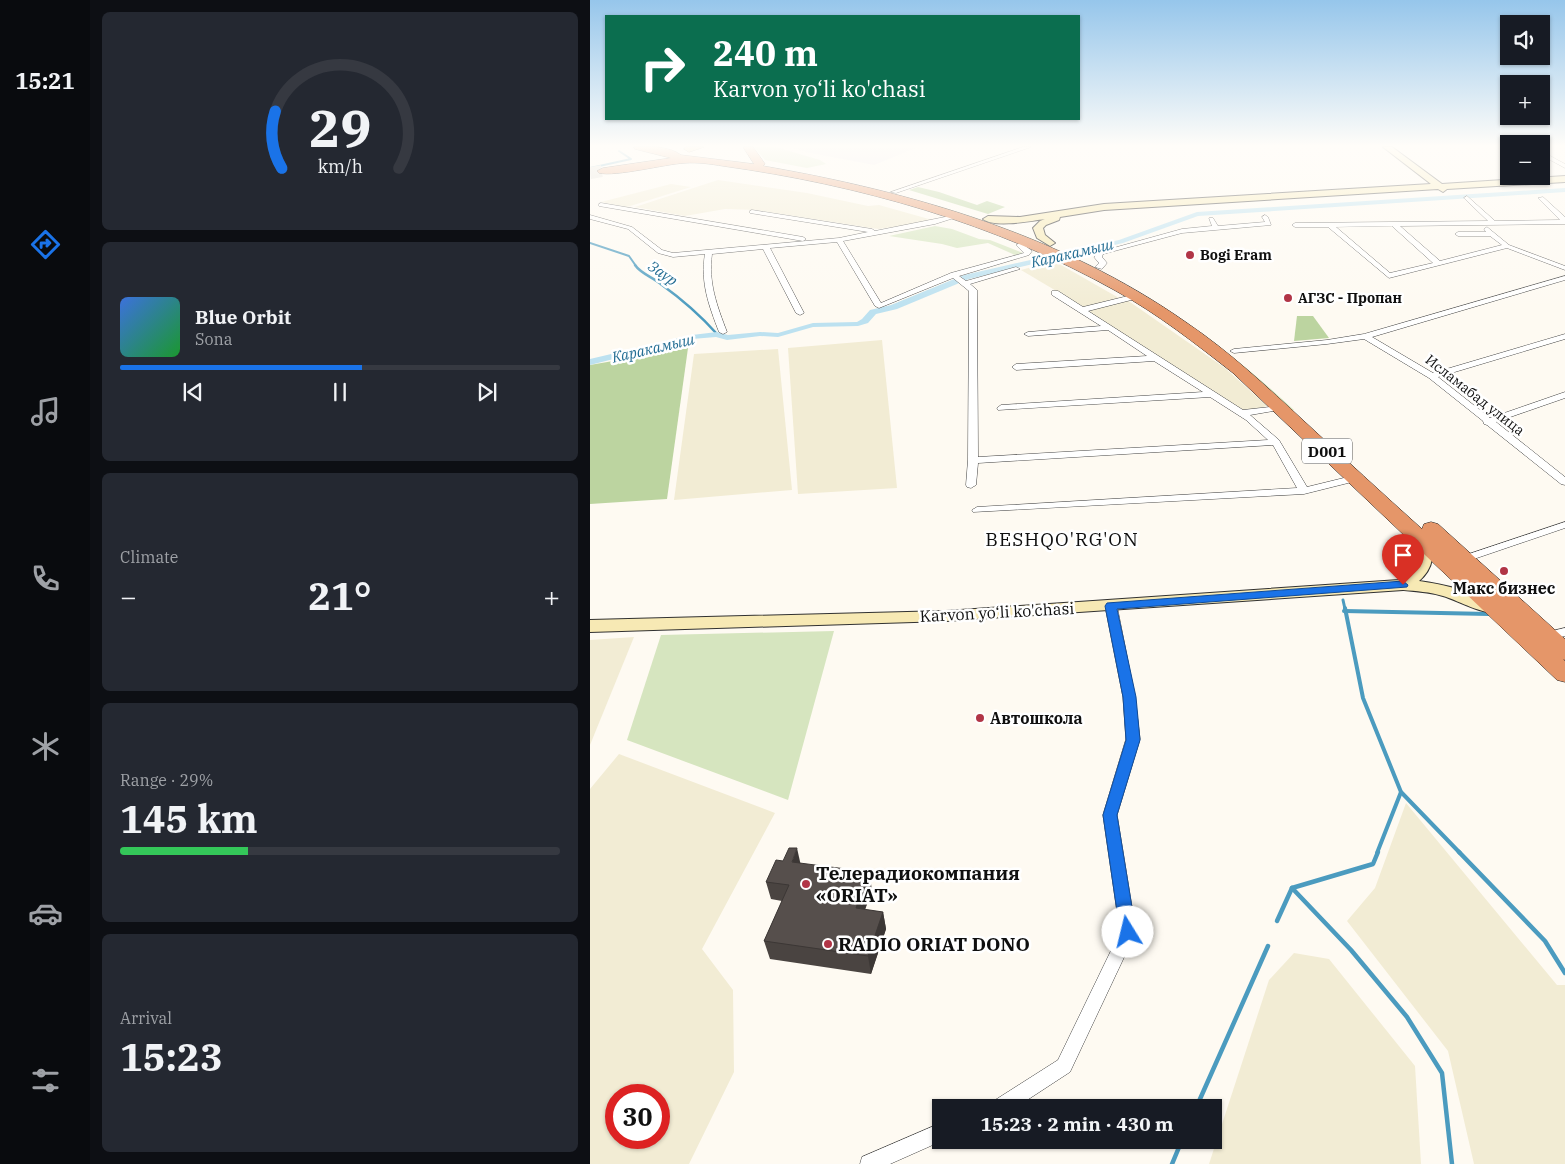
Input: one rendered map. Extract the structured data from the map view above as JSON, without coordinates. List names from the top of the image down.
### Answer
{
  "streets": {
    "highway": ["D001"],
    "main road": ["Karvon yo‘li ko'chasi"],
    "street": ["Исламабад улица"]
  },
  "crossings": [
    ["D001", "Karvon yo‘li ko'chasi"]
  ],
  "districts": ["BESHQO'RG'ON"],
  "water": ["Каракамыш", "Заур"],
  "places": [
    "Bogi Eram",
    "АГЗС - Пропан",
    "Макс бизнес",
    "Автошкола",
    "Телерадиокомпания «ORIAT»",
    "RADIO ORIAT DONO"
  ],
  "page": {
    "tabs": "15:21",
    "map_buttons": ["+", "−"],
    "turn": ["240 m", "Karvon yo‘li ko'chasi"],
    "song": ["Blue Orbit", "Sona"],
    "tile": [
      "Climate",
      ["Range · 29%", "145 km"],
      ["Arrival", "15:23"]
    ],
    "heat": ["−", "21°", "+"],
    "limit": "30",
    "trip": "15:23 · 2 min · 430 m",
    "gauge": ["29", "km/h"]
  }
}
